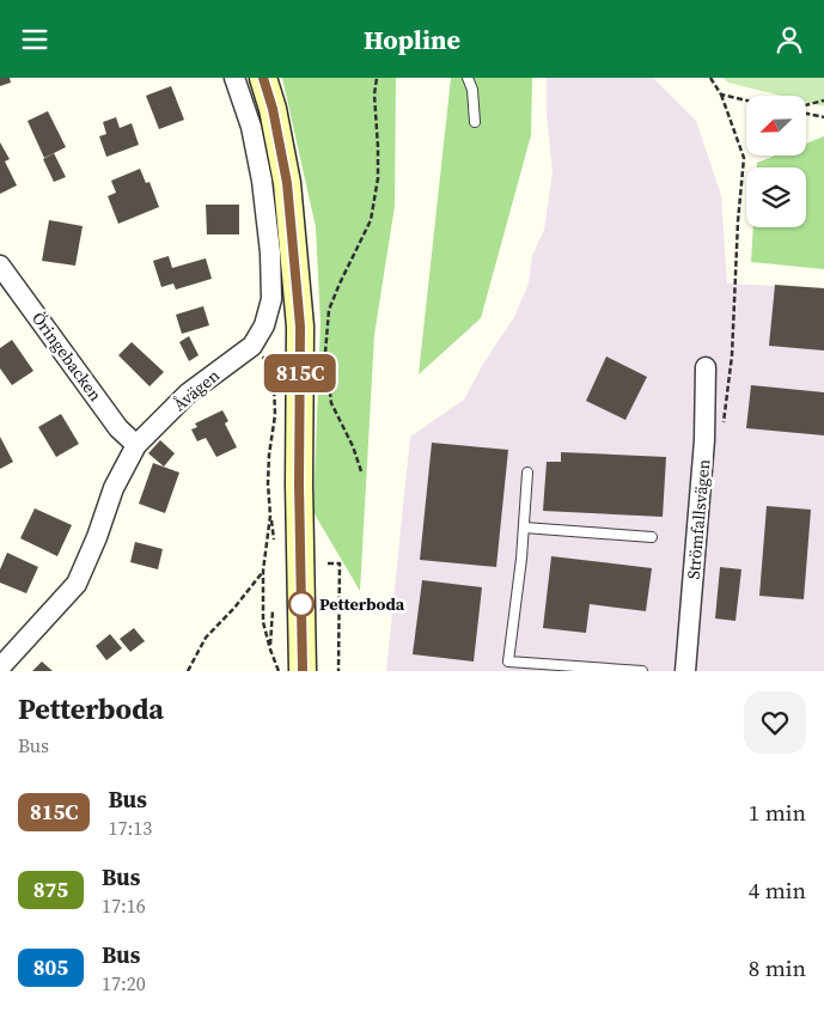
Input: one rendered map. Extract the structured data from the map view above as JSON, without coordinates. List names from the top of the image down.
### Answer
{
  "streets": {
    "street": ["Öringebacken", "Åvägen", "Strömfallsvägen"]
  },
  "crossings": [
    ["Öringebacken", "Åvägen"]
  ],
  "places": ["Petterboda"],
  "lines": ["bus line 815C"],
  "north": "bottom left",
  "page": {
    "header": "Hopline",
    "on_map": "815C",
    "heading": ["Petterboda", "Bus"],
    "list": [
      {
        "mark": "815C",
        "name": "Bus",
        "note": "17:13",
        "value": "1 min"
      },
      {
        "mark": "875",
        "name": "Bus",
        "note": "17:16",
        "value": "4 min"
      },
      {
        "mark": "805",
        "name": "Bus",
        "note": "17:20",
        "value": "8 min"
      }
    ]
  }
}
